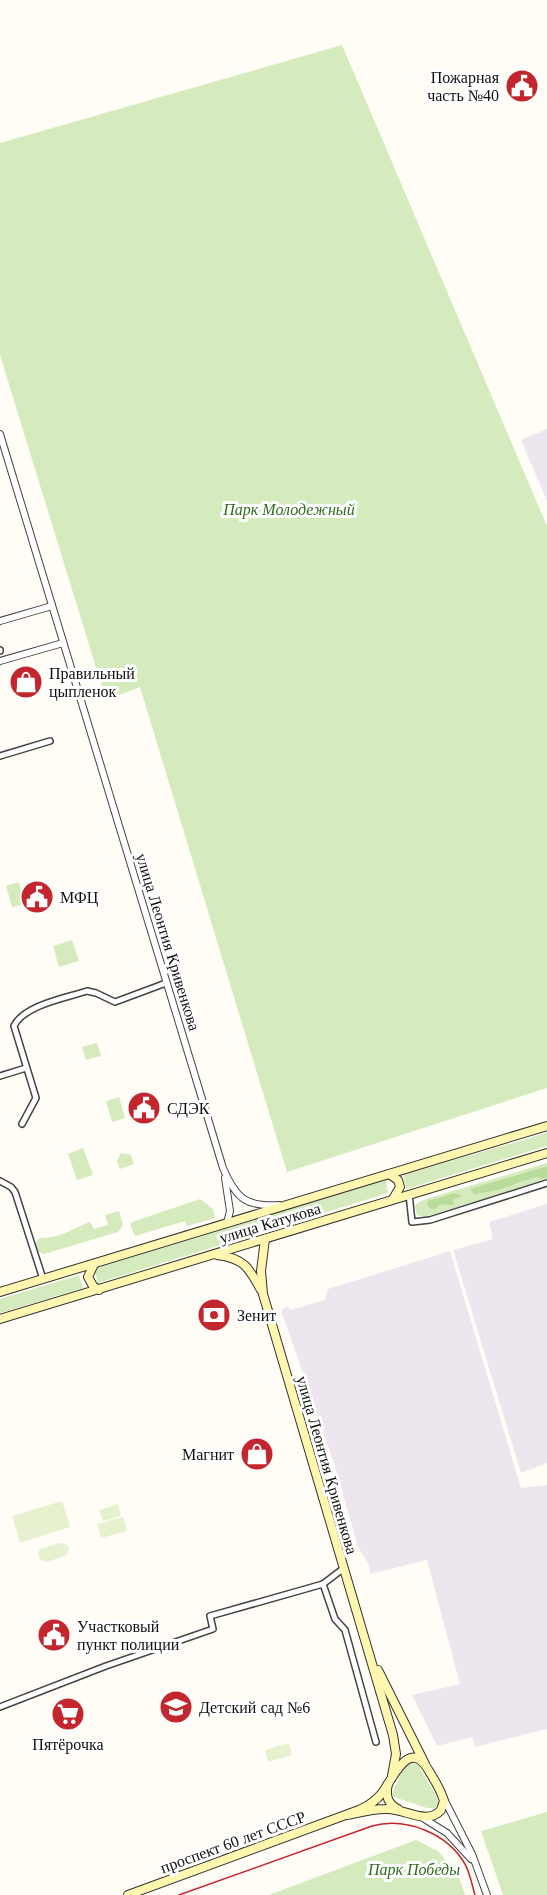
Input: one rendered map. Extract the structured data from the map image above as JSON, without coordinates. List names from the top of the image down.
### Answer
{
  "streets": {
    "main road": ["улица Леонтия Кривенкова", "улица Катукова", "проспект 60 лет СССР"]
  },
  "crossings": [
    ["улица Леонтия Кривенкова", "улица Катукова"]
  ],
  "parks": ["Парк Молодежный", "Парк Победы"],
  "places": {
    "public building": [
      "Пожарная часть №40",
      "МФЦ",
      "СДЭК",
      "Участковый пункт полиции"
    ],
    "shop": ["Правильный цыпленок", "Магнит"],
    "bank": ["Зенит"],
    "school or university": ["Детский сад №6"],
    "supermarket": ["Пятёрочка"]
  }
}
